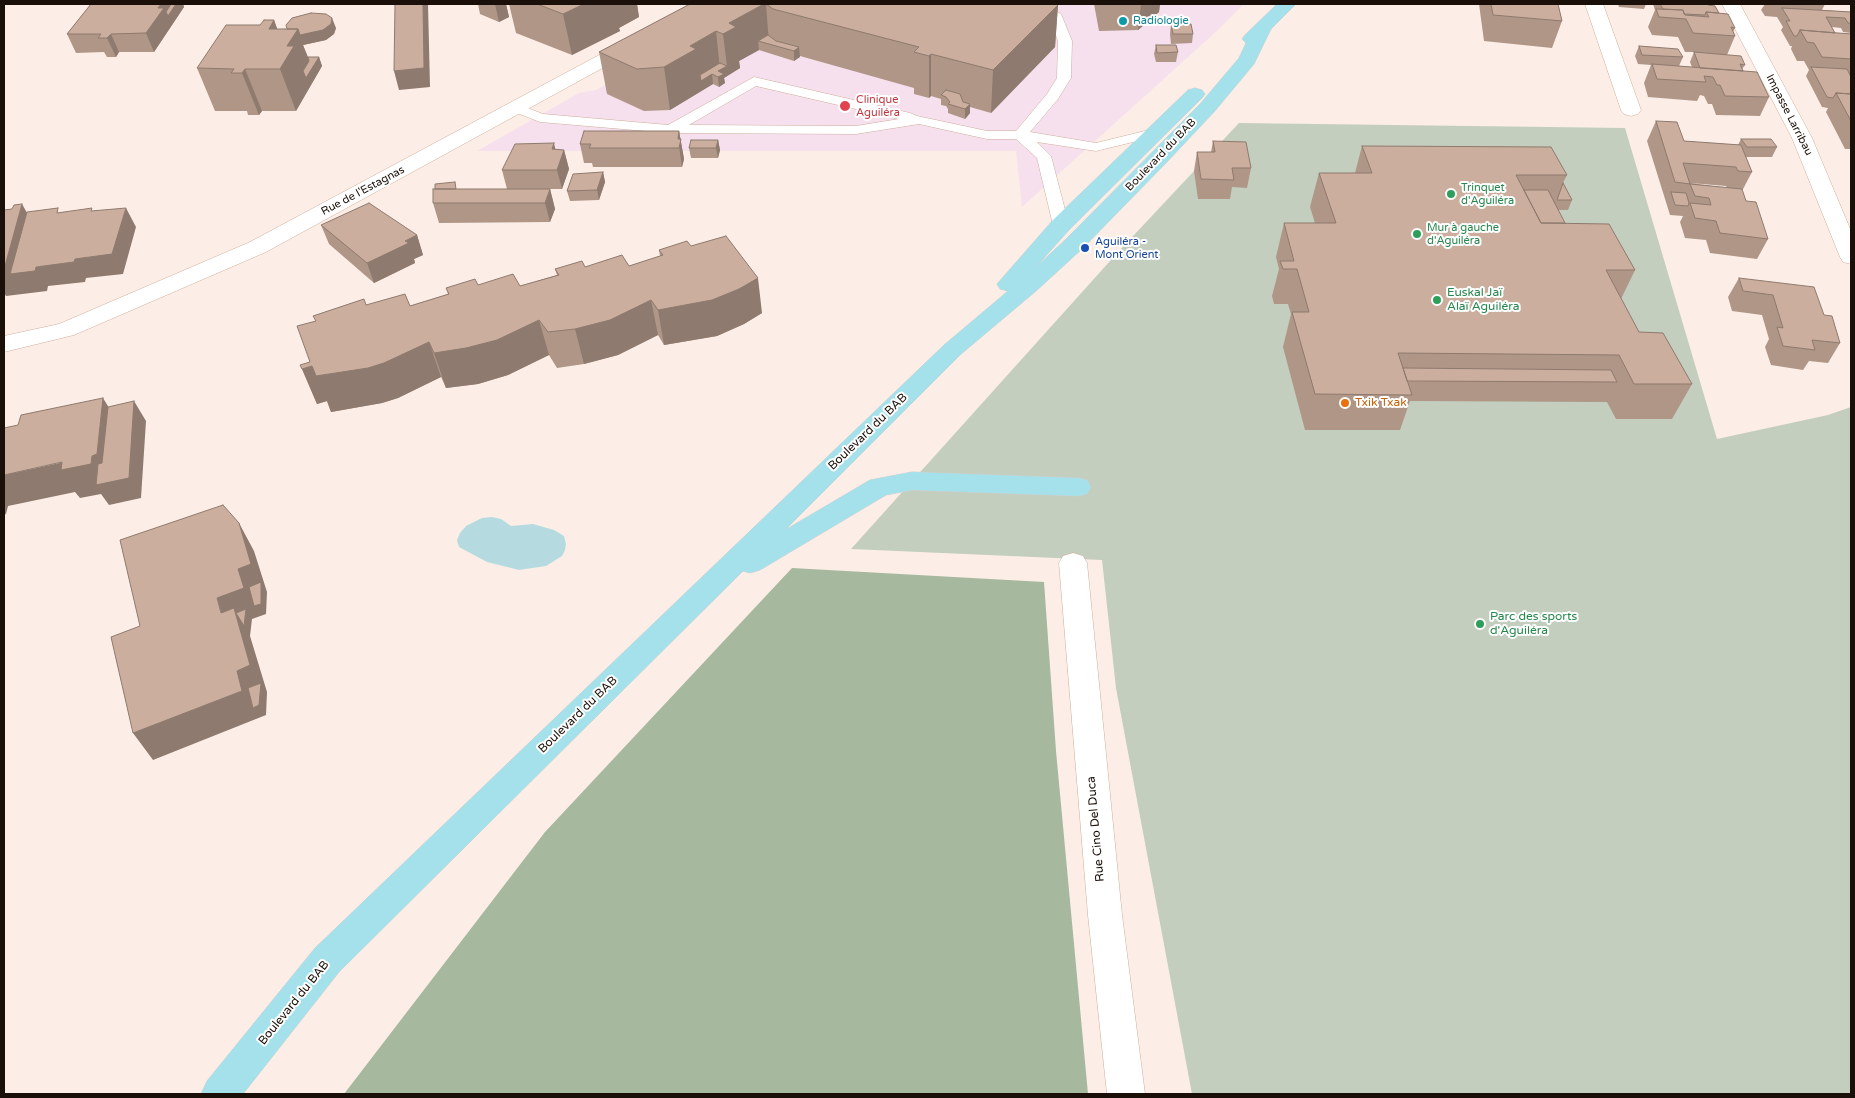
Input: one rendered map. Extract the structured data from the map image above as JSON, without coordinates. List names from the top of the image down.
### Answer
{
  "streets": {
    "main road": ["Boulevard du BAB"],
    "street": ["Impasse Larribau", "Rue de l'Estagnas", "Rue Cino Del Duca"]
  },
  "places": [
    "Radiologie",
    "Clinique Aguiléra",
    "Trinquet d'Aguiléra",
    "Mur à gauche d'Aguiléra",
    "Aguiléra - Mont Orient",
    "Euskal Jaï Alaï Aguiléra",
    "Txik Txak",
    "Parc des sports d'Aguiléra"
  ]
}
